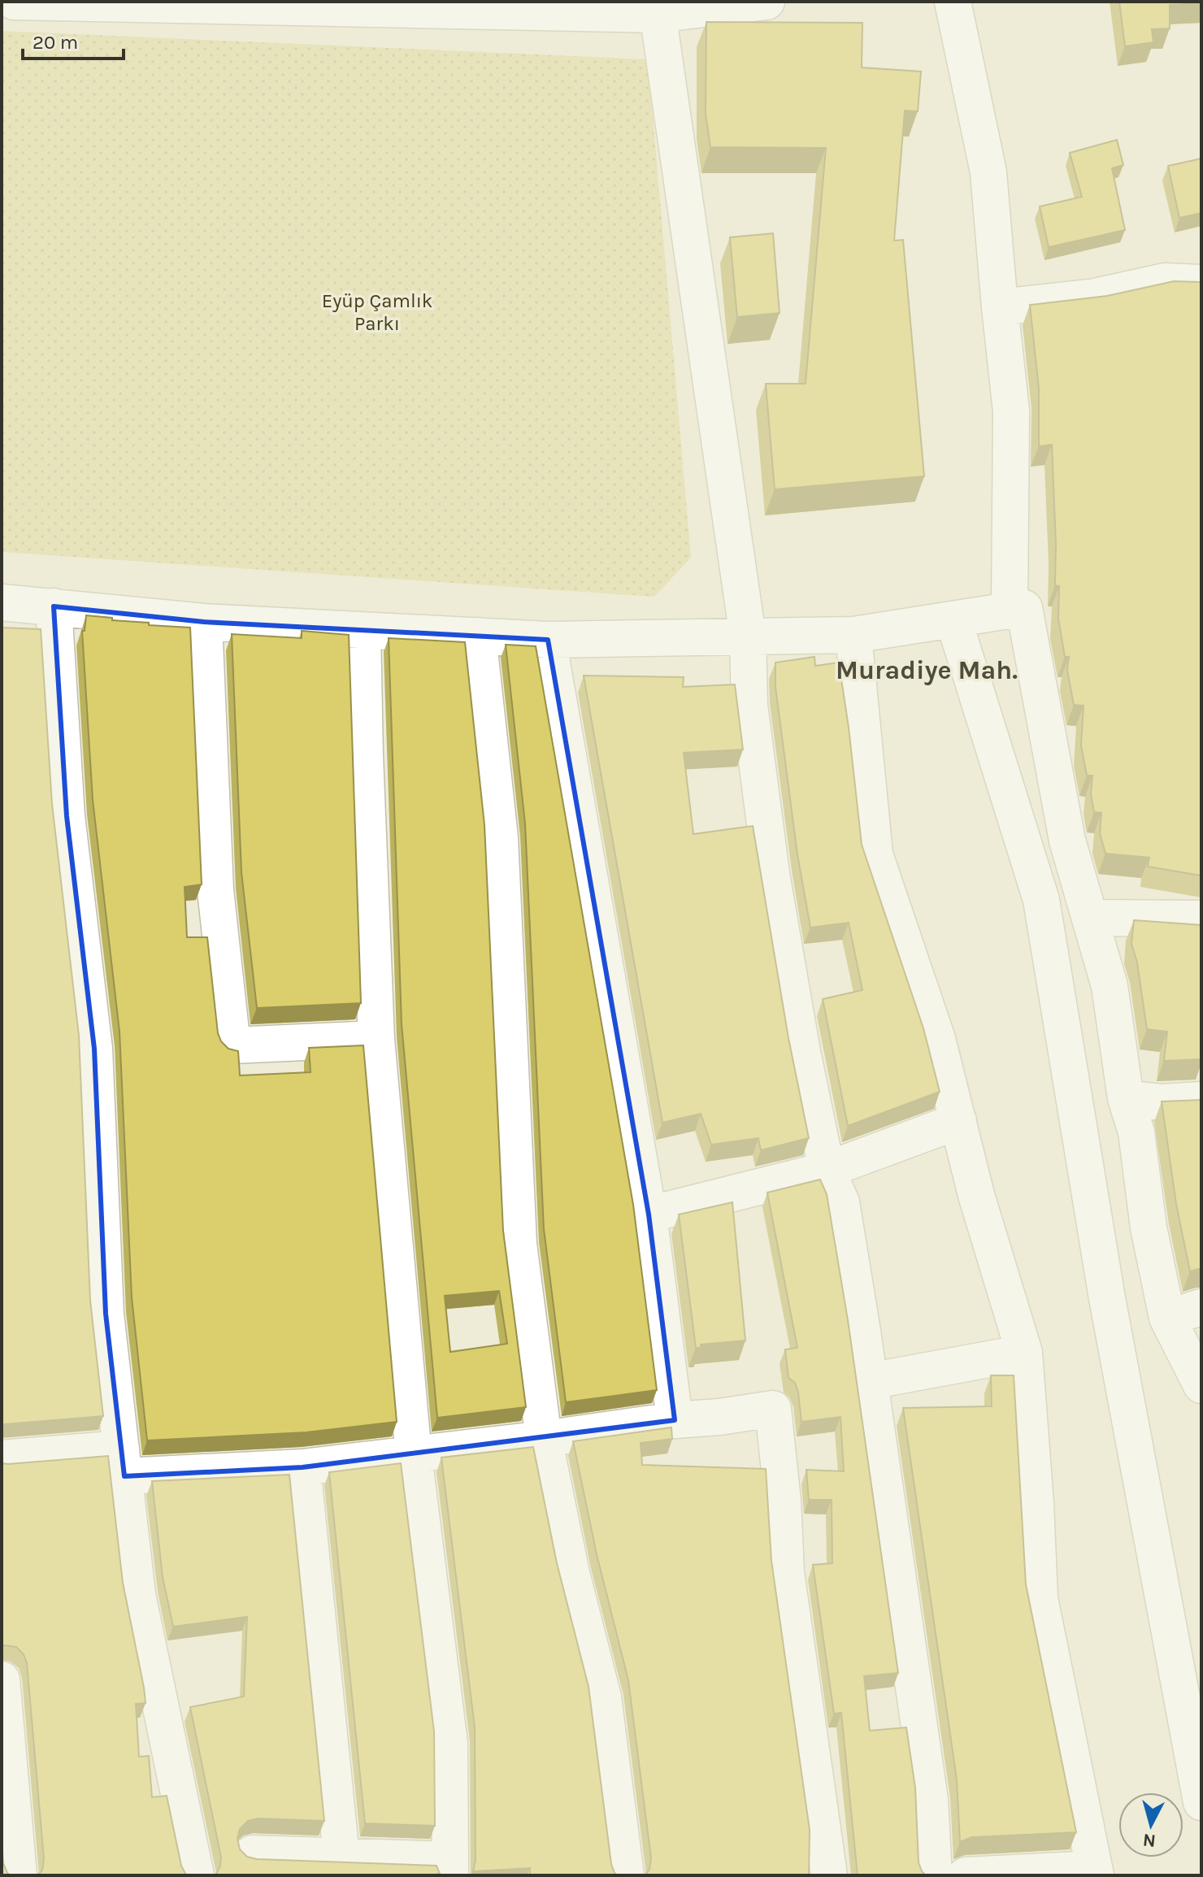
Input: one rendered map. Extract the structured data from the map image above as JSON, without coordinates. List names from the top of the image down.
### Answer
{
  "districts": ["Muradiye Mah."],
  "parks": ["Eyüp Çamlık Parkı"],
  "scale_bar": "20 m",
  "north": "bottom"
}
